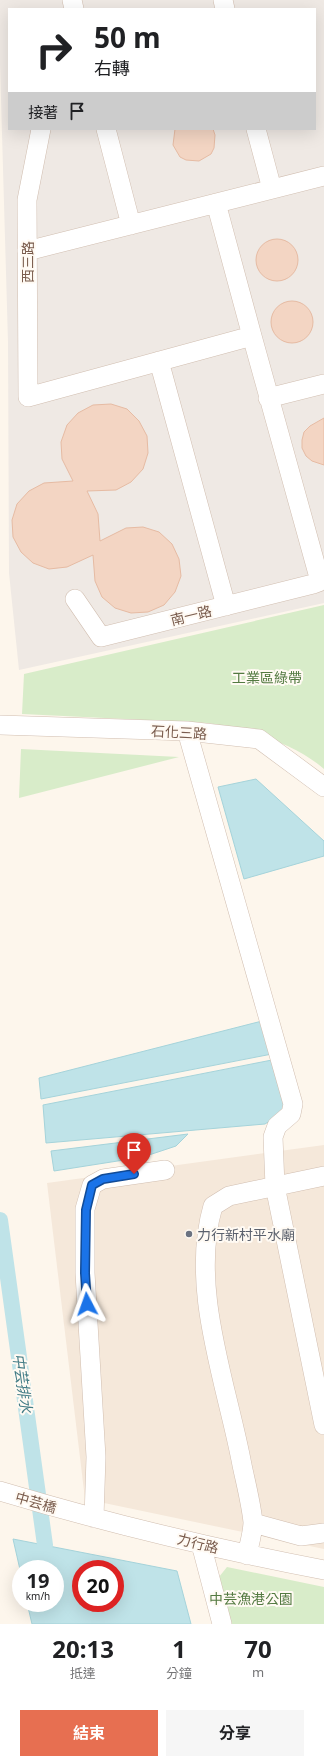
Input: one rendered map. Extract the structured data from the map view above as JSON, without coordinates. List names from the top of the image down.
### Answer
{
  "streets": {
    "street": [
      "西三路",
      "南一路",
      "石化三路",
      "中芸橋",
      "力行路"
    ]
  },
  "crossings": [
    ["中芸橋", "力行路"]
  ],
  "water": ["中芸排水"],
  "parks": ["工業區綠帶", "中芸漁港公園"],
  "places": ["力行新村平水廟"],
  "page": {
    "turn": ["50 m", "右轉"],
    "then": "接著",
    "speed": "19 km/h",
    "limit": "20",
    "eta": [
      "20:13",
      "抵達",
      "1",
      "分鐘",
      "70",
      "m"
    ],
    "buttons": ["結束", "分享"]
  }
}
